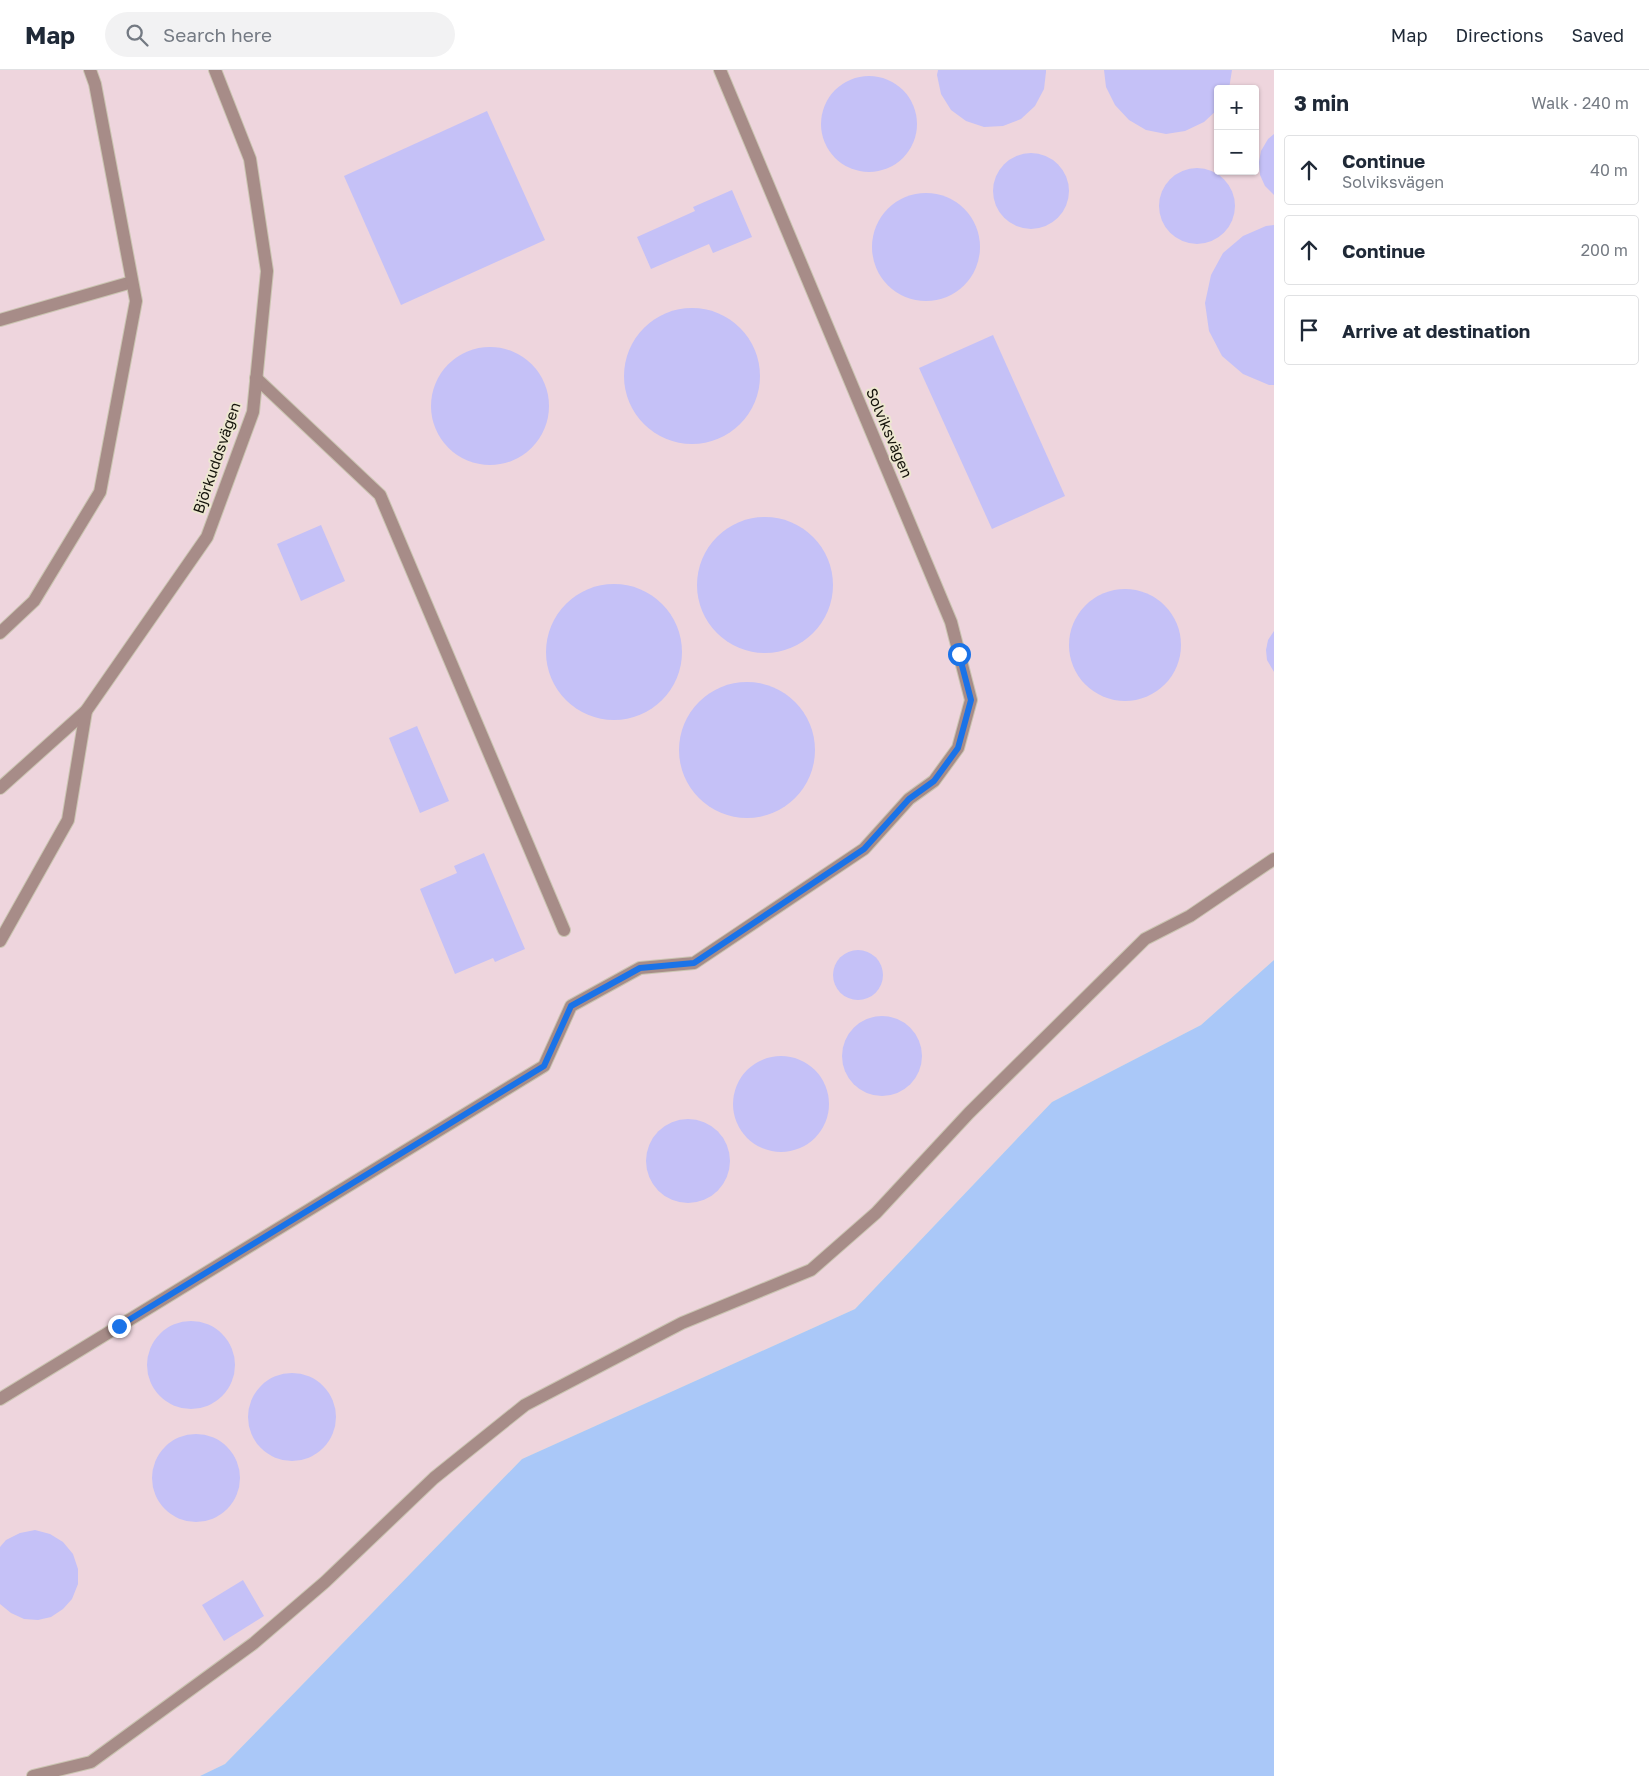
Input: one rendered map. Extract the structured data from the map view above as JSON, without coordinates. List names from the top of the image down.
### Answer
{
  "streets": {
    "street": ["Solviksvägen", "Björkuddsvägen"]
  },
  "page": {
    "header": "Map",
    "search": "Search here",
    "nav": ["Map", "Directions", "Saved"],
    "heading": ["3 min", "Walk · 240 m"],
    "map_buttons": ["+", "−"],
    "list": [
      ["Continue", "Solviksvägen", "40 m"],
      ["Continue", "200 m"],
      "Arrive at destination"
    ]
  }
}
